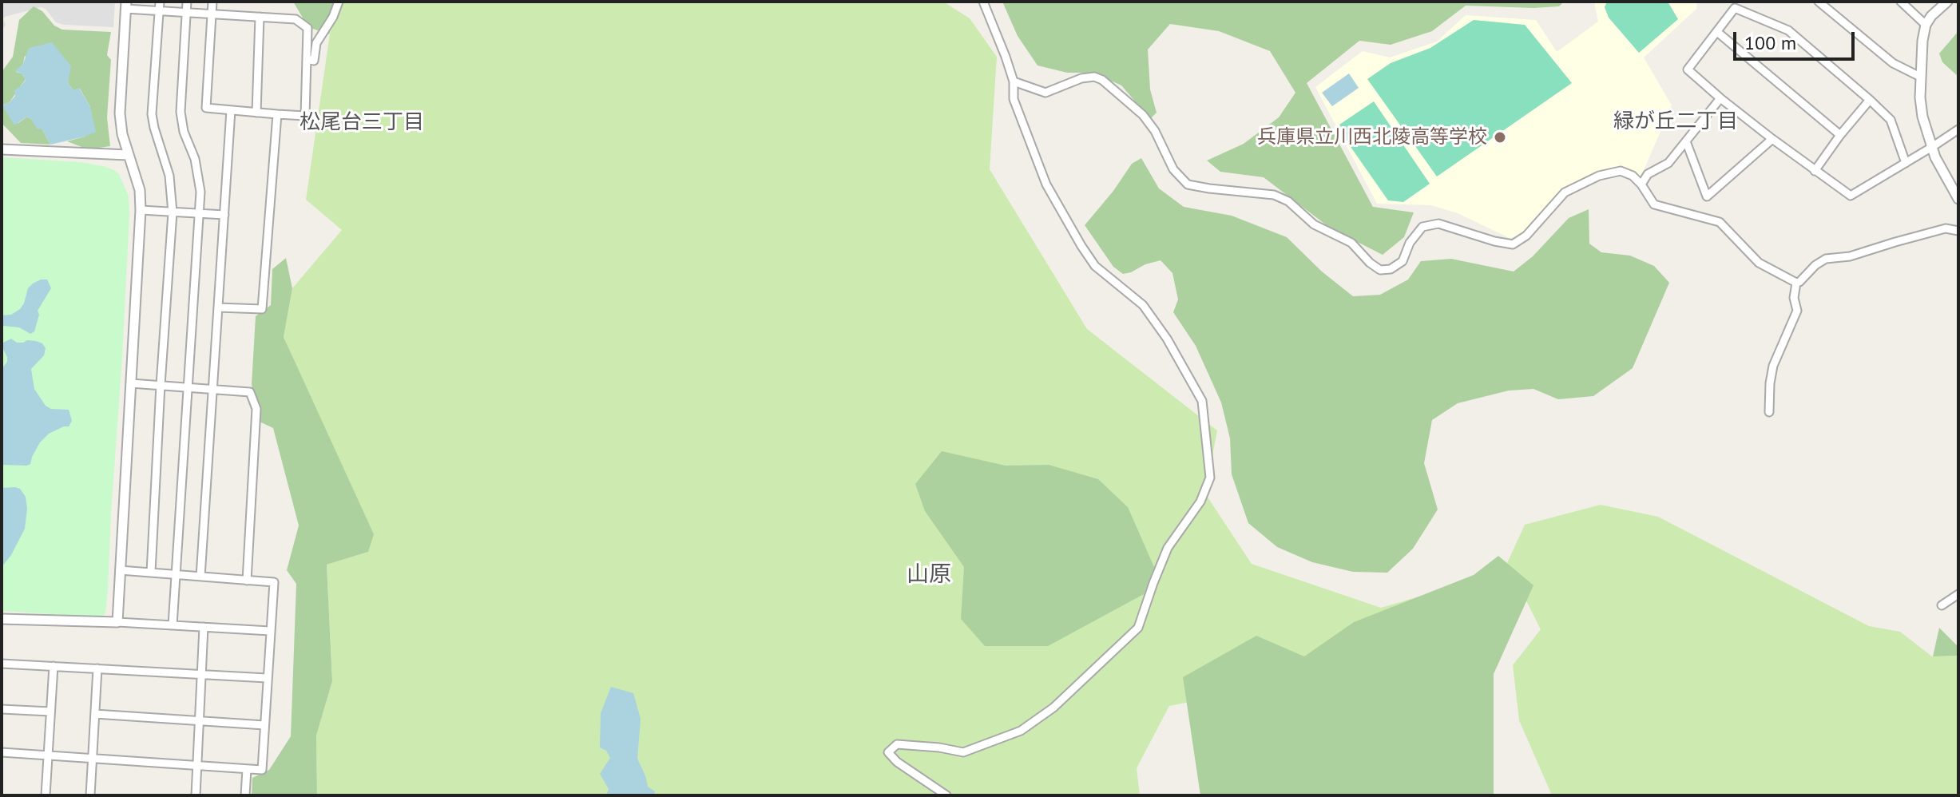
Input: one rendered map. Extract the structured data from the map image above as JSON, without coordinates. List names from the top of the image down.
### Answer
{
  "districts": ["緑が丘二丁目", "松尾台三丁目", "山原"],
  "places": ["兵庫県立川西北陵高等学校"],
  "scale_bar": "100 m"
}
